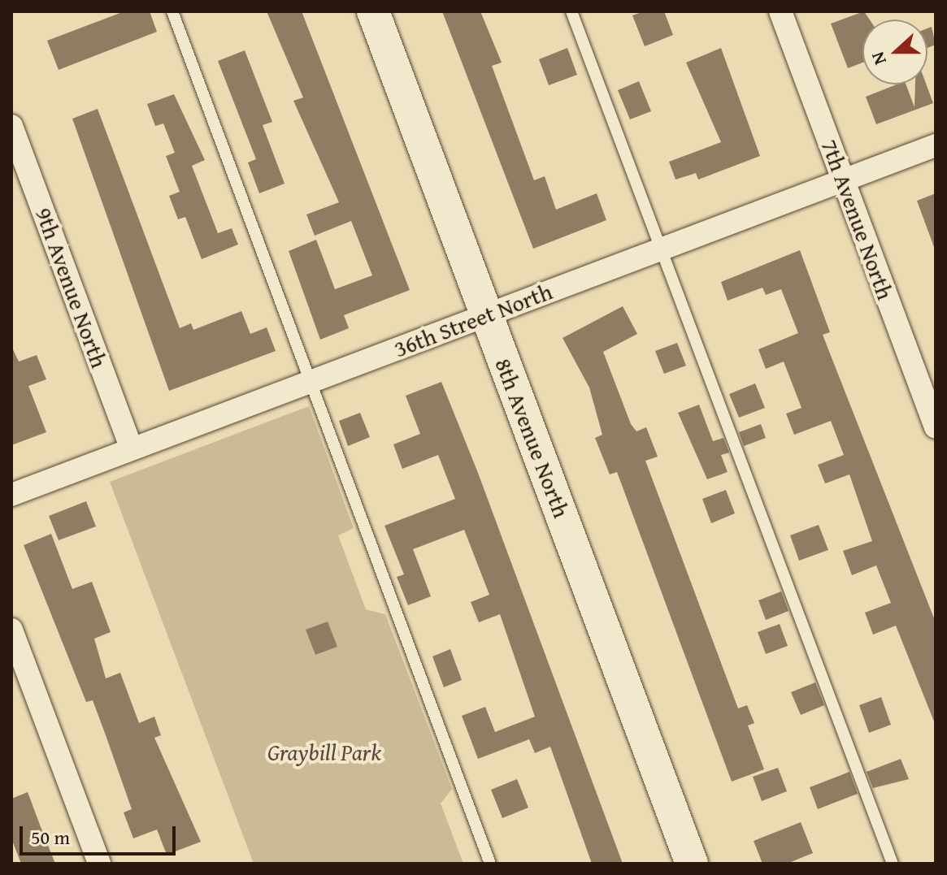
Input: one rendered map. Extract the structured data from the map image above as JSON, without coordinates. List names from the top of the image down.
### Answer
{
  "streets": {
    "street": [
      "7th Avenue North",
      "9th Avenue North",
      "36th Street North",
      "8th Avenue North"
    ]
  },
  "crossings": [
    ["7th Avenue North", "36th Street North"],
    ["9th Avenue North", "36th Street North"],
    ["36th Street North", "8th Avenue North"]
  ],
  "parks": ["Graybill Park"],
  "scale_bar": "50 m",
  "north": "left"
}
